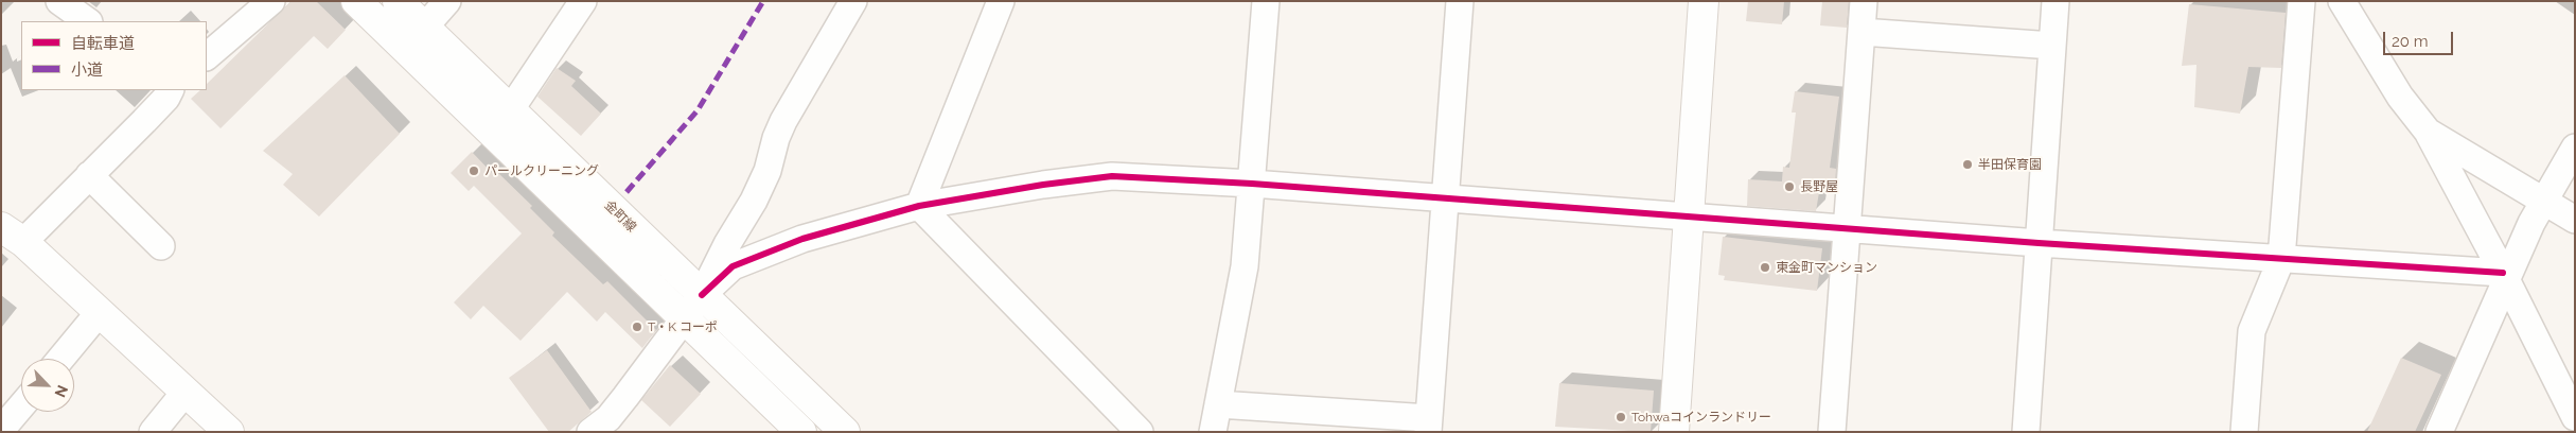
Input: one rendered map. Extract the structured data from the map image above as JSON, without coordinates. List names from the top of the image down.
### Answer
{
  "streets": {
    "main road": ["金町線"]
  },
  "places": [
    "半田保育園",
    "パールクリーニング",
    "長野屋",
    "東金町マンション",
    "T・K コーポ",
    "Tohwaコインランドリー"
  ],
  "legend": ["自転車道", "小道"],
  "scale_bar": "20 m",
  "north": "bottom right"
}
